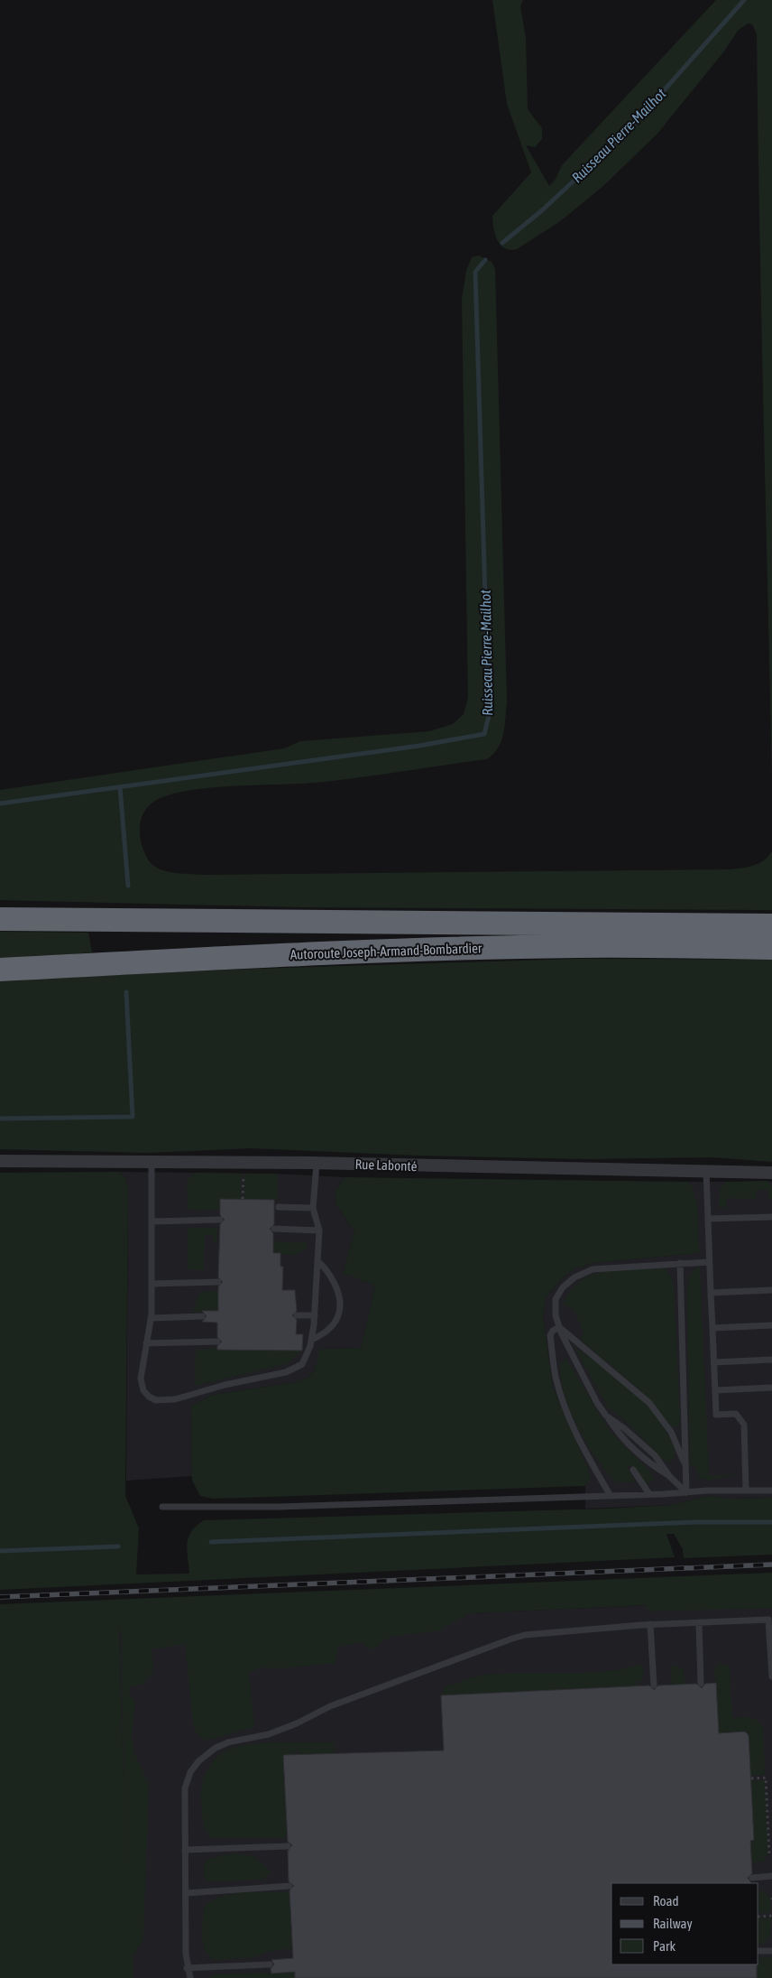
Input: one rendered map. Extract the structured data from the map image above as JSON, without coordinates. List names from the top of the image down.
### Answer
{
  "streets": {
    "highway": ["Autoroute Joseph-Armand-Bombardier"],
    "street": ["Rue Labonté"]
  },
  "water": ["Ruisseau Pierre-Mailhot"],
  "legend": ["Road", "Railway", "Park"]
}
